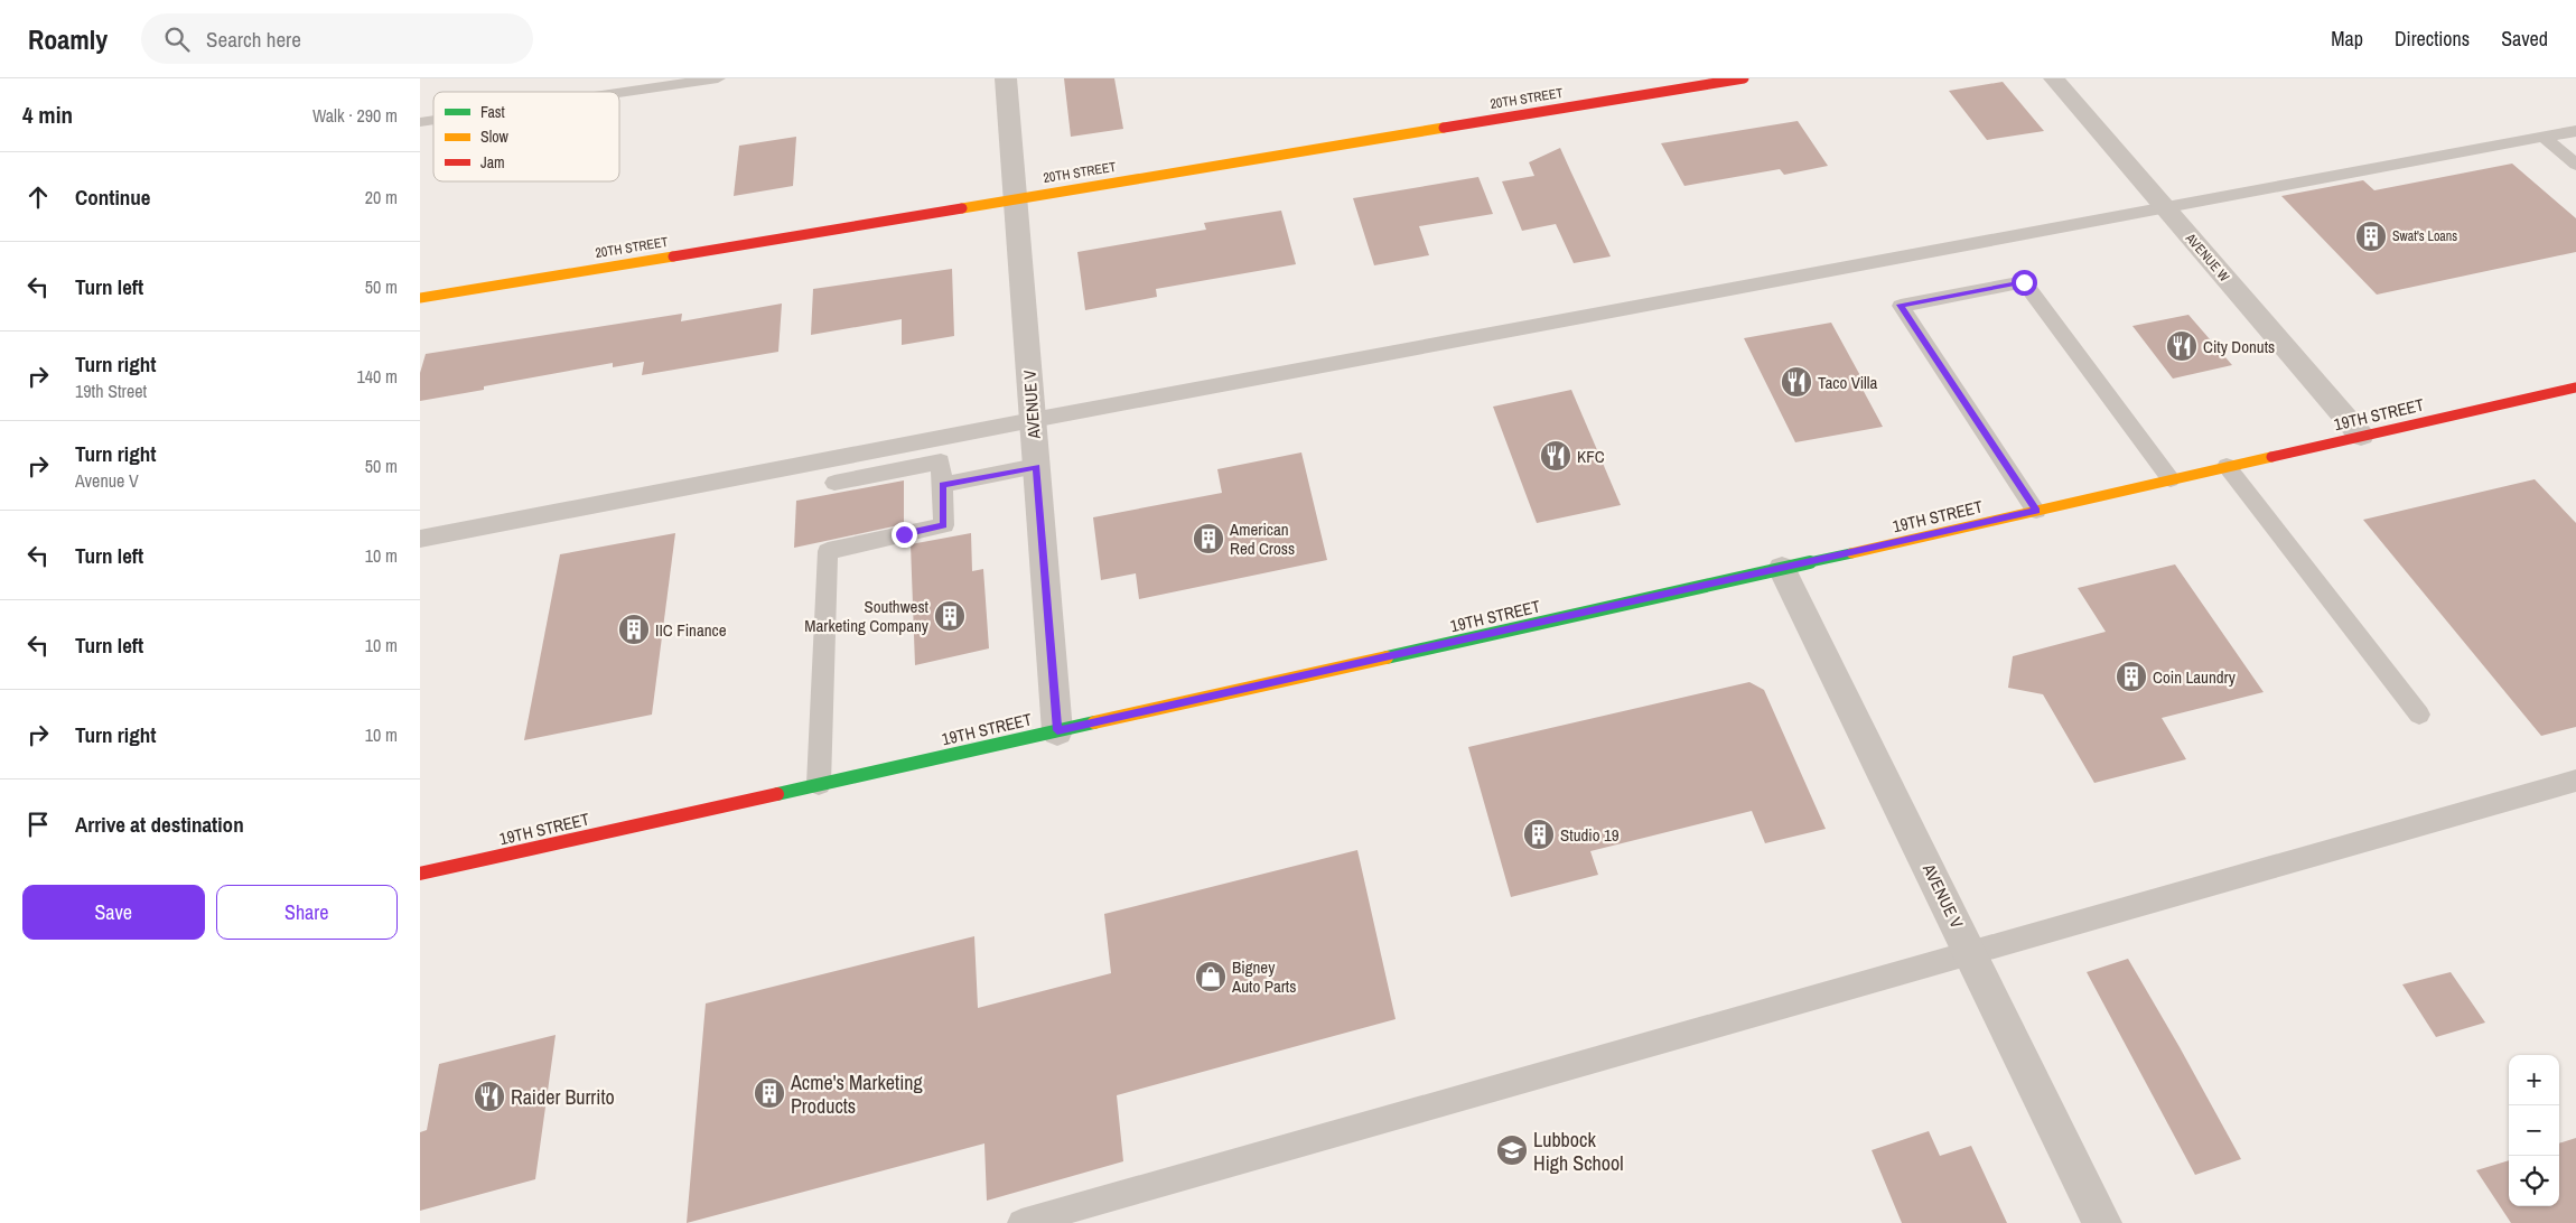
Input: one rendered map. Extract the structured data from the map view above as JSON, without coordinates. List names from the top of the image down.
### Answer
{
  "streets": {
    "main road": ["20TH STREET", "19TH STREET"],
    "street": ["AVENUE W", "AVENUE V"]
  },
  "crossings": [
    ["20TH STREET", "AVENUE V"],
    ["AVENUE W", "19TH STREET"],
    ["AVENUE V", "19TH STREET"]
  ],
  "places": {
    "building": [
      "Swat's Loans",
      "American Red Cross",
      "Southwest Marketing Company",
      "IIC Finance",
      "Coin Laundry",
      "Studio 19",
      "Acme's Marketing Products"
    ],
    "restaurant": [
      "City Donuts",
      "Taco Villa",
      "KFC",
      "Raider Burrito"
    ],
    "shop": ["Bigney Auto Parts"],
    "school or university": ["Lubbock High School"]
  },
  "legend": ["Fast", "Slow", "Jam"],
  "page": {
    "header": "Roamly",
    "search": "Search here",
    "nav": ["Map", "Directions", "Saved"],
    "heading": ["4 min", "Walk · 290 m"],
    "list": [
      ["Continue", "20 m"],
      ["Turn left", "50 m"],
      ["Turn right", "19th Street", "140 m"],
      ["Turn right", "Avenue V", "50 m"],
      ["Turn left", "10 m"],
      ["Turn left", "10 m"],
      ["Turn right", "10 m"],
      "Arrive at destination"
    ],
    "buttons": ["Save", "Share"],
    "map_buttons": ["+", "−"]
  }
}
